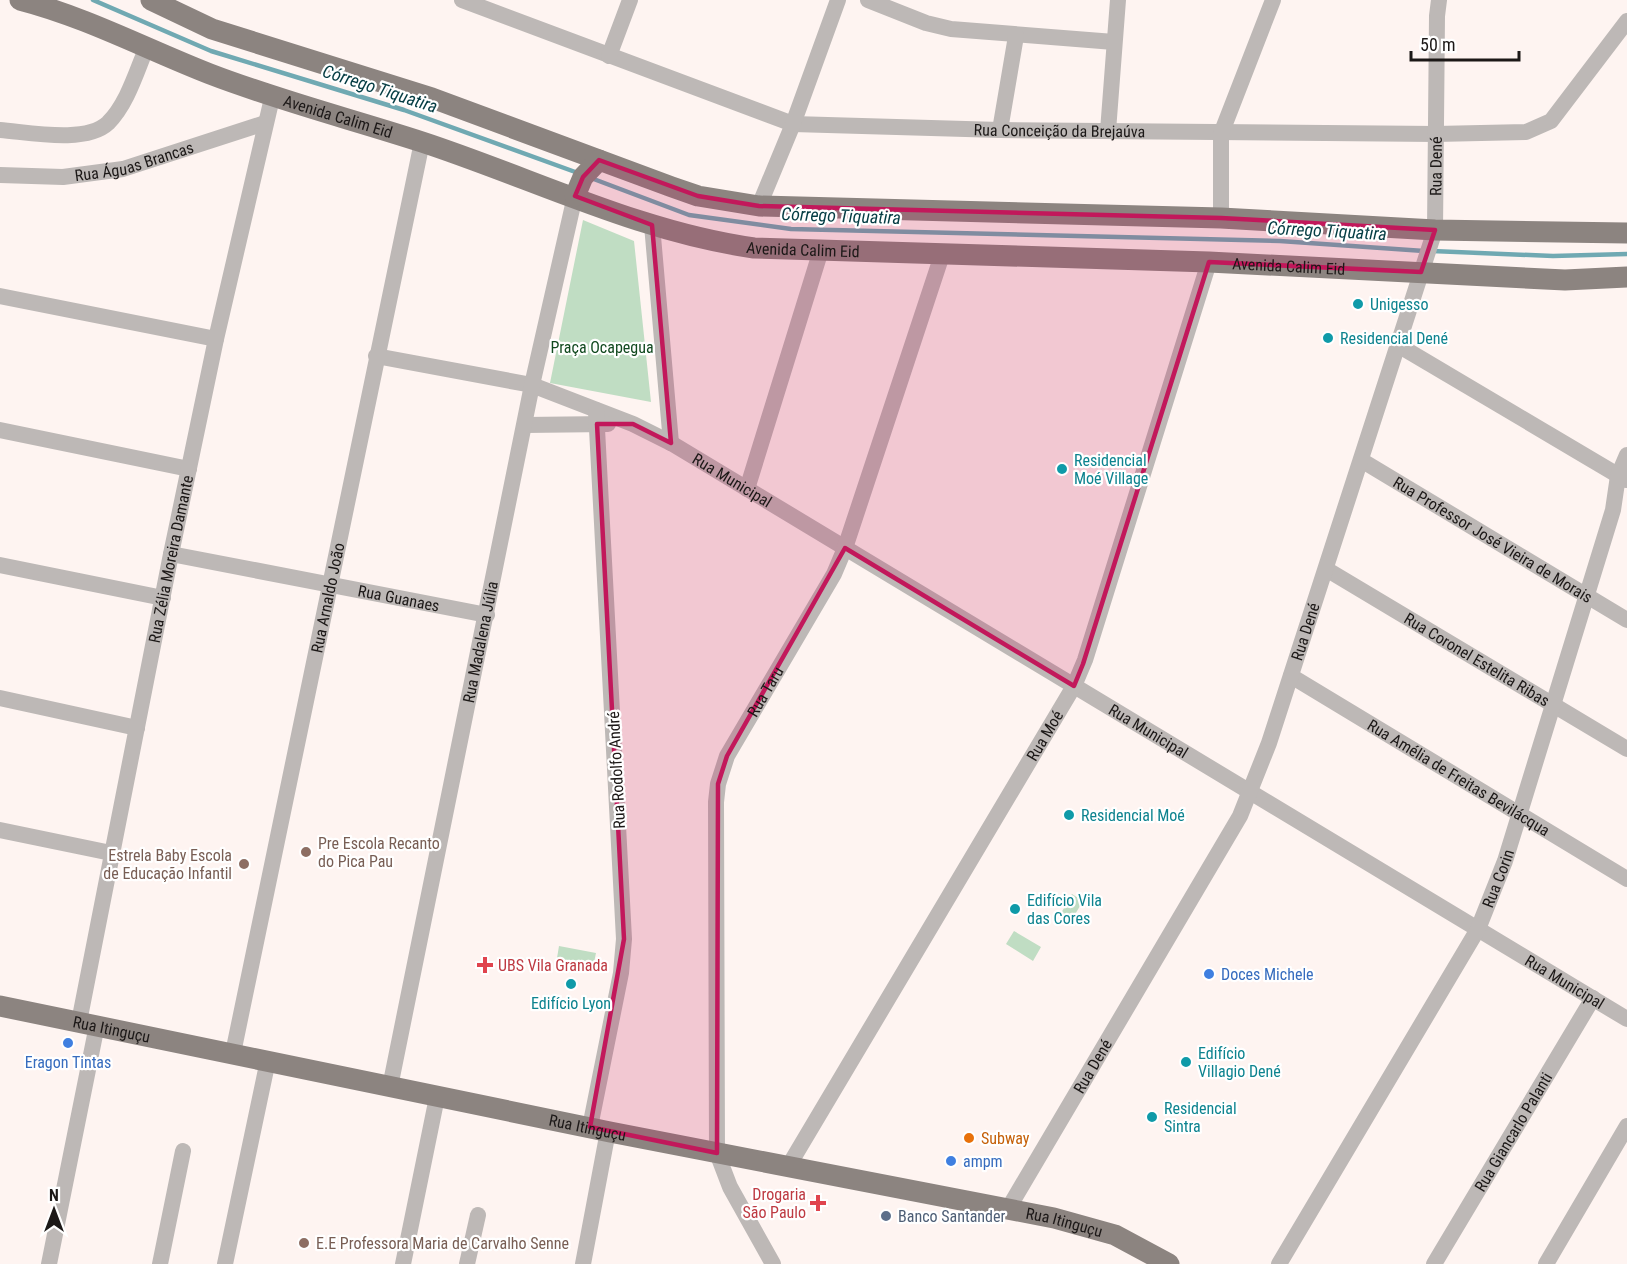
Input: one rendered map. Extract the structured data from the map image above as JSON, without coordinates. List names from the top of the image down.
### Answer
{
  "streets": {
    "main road": ["Avenida Calim Eid", "Rua Itinguçu"],
    "street": [
      "Rua Conceição da Brejaúva",
      "Rua Águas Brancas",
      "Rua Dené",
      "Rua Municipal",
      "Rua Professor José Vieira de Morais",
      "Rua Zélia Moreira Damante",
      "Rua Arnaldo João",
      "Rua Guanaes",
      "Rua Madalena Júlia",
      "Rua Coronel Estelita Ribas",
      "Rua Taru",
      "Rua Moé",
      "Rua Rodolfo André",
      "Rua Amélia de Freitas Bevilácqua",
      "Rua Corin",
      "Rua Giancarlo Palanti"
    ]
  },
  "crossings": [
    ["Avenida Calim Eid", "Rua Dené"],
    ["Avenida Calim Eid", "Rua Zélia Moreira Damante"],
    ["Avenida Calim Eid", "Rua Arnaldo João"],
    ["Avenida Calim Eid", "Rua Madalena Júlia"],
    ["Avenida Calim Eid", "Rua Taru"],
    ["Avenida Calim Eid", "Rua Moé"],
    ["Rua Conceição da Brejaúva", "Rua Dené"],
    ["Rua Águas Brancas", "Rua Zélia Moreira Damante"],
    ["Rua Dené", "Rua Municipal"],
    ["Rua Dené", "Rua Professor José Vieira de Morais"],
    ["Rua Dené", "Rua Coronel Estelita Ribas"],
    ["Rua Dené", "Rua Amélia de Freitas Bevilácqua"],
    ["Rua Dené", "Rua Itinguçu"],
    ["Rua Municipal", "Rua Taru"],
    ["Rua Municipal", "Rua Moé"],
    ["Rua Municipal", "Rua Corin"],
    ["Rua Municipal", "Rua Giancarlo Palanti"],
    ["Rua Professor José Vieira de Morais", "Rua Corin"],
    ["Rua Zélia Moreira Damante", "Rua Guanaes"],
    ["Rua Zélia Moreira Damante", "Rua Itinguçu"],
    ["Rua Arnaldo João", "Rua Guanaes"],
    ["Rua Arnaldo João", "Rua Itinguçu"],
    ["Rua Guanaes", "Rua Madalena Júlia"],
    ["Rua Madalena Júlia", "Rua Itinguçu"],
    ["Rua Coronel Estelita Ribas", "Rua Corin"],
    ["Rua Taru", "Rua Itinguçu"],
    ["Rua Moé", "Rua Itinguçu"],
    ["Rua Rodolfo André", "Rua Itinguçu"],
    ["Rua Amélia de Freitas Bevilácqua", "Rua Corin"]
  ],
  "water": ["Córrego Tiquatira"],
  "parks": ["Praça Ocapegua"],
  "places": {
    "other": [
      "Unigesso",
      "Residencial Dené",
      "Residencial Moé Village",
      "Residencial Moé",
      "Pre Escola Recanto do Pica Pau",
      "Estrela Baby Escola de Educação Infantil",
      "Edifício Vila das Cores",
      "Doces Michele",
      "Edifício Lyon",
      "Eragon Tintas",
      "Edifício Villagio Dené",
      "Residencial Sintra",
      "Subway",
      "ampm",
      "Banco Santander",
      "E.E Professora Maria de Carvalho Senne"
    ],
    "health": ["UBS Vila Granada", "Drogaria São Paulo"]
  },
  "scale_bar": "50 m",
  "north": "top"
}
